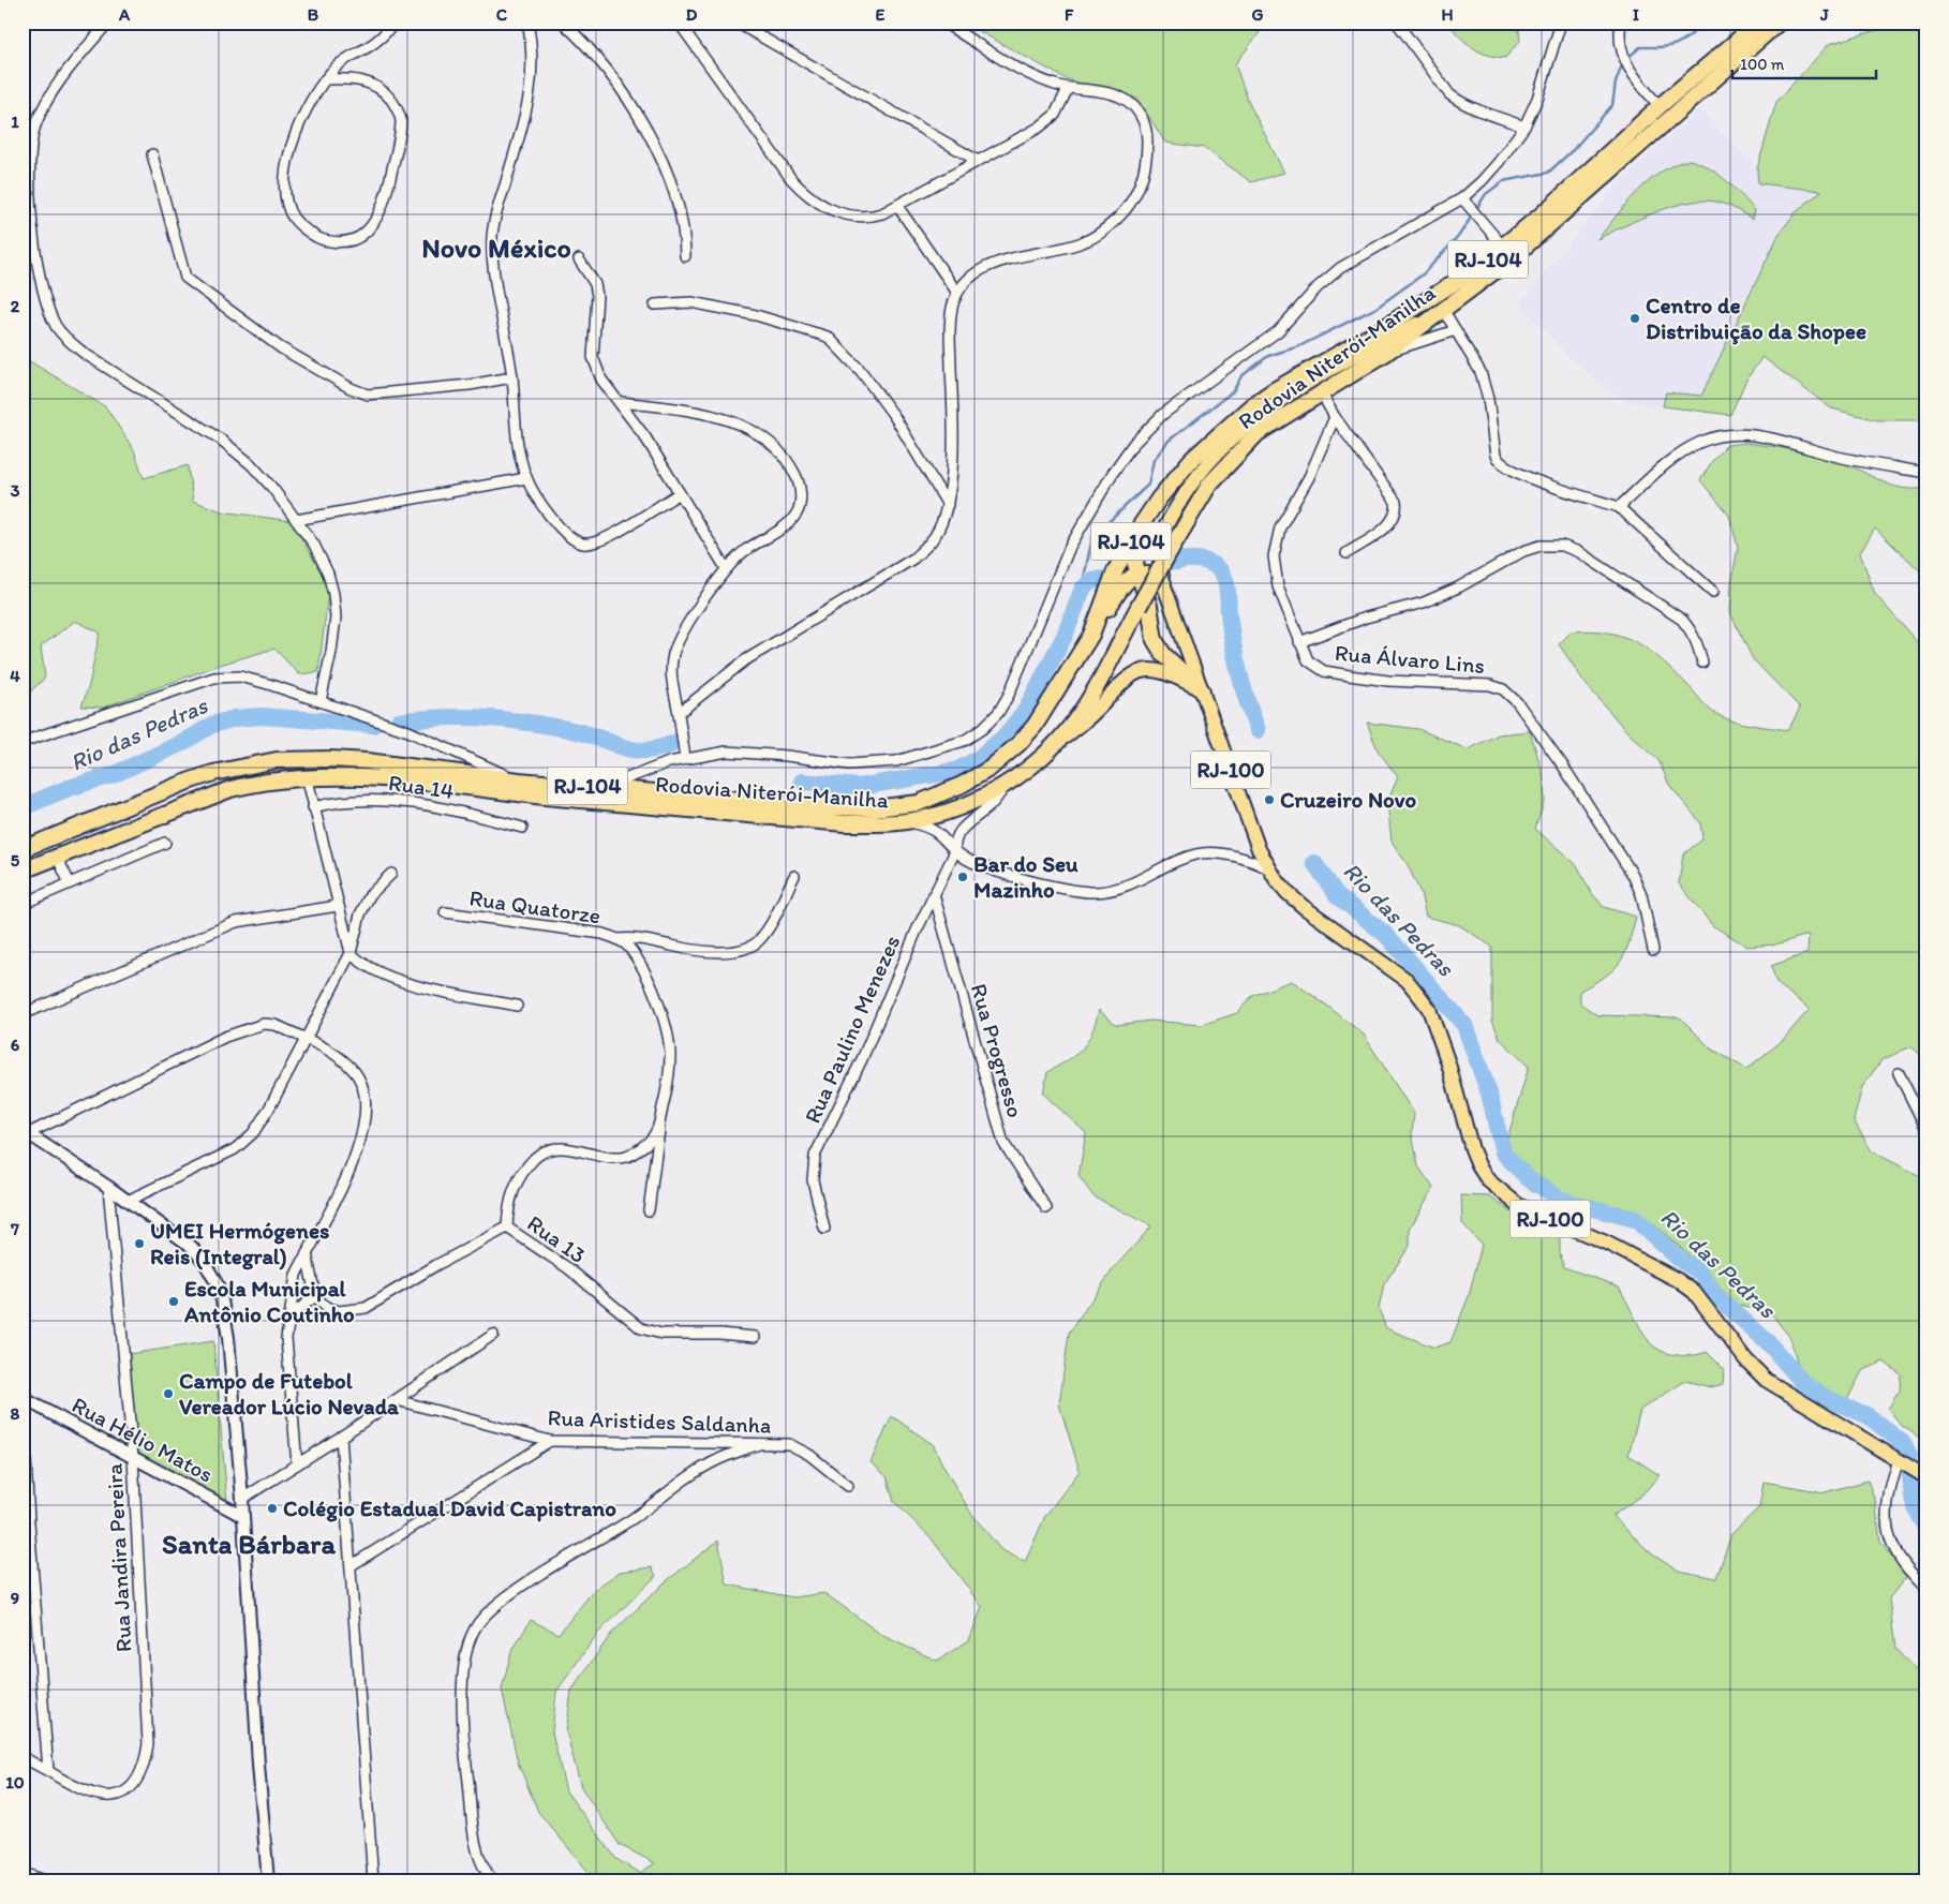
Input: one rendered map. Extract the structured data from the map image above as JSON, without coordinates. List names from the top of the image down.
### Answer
{
  "streets": {
    "highway": ["RJ-104", "Rodovia Niterói-Manilha"],
    "main road": ["RJ-100"],
    "street": [
      "Rua Álvaro Lins",
      "Rua 14",
      "Rua Quatorze",
      "Rua Paulino Menezes",
      "Rua Progresso",
      "Rua 13",
      "Rua Aristides Saldanha",
      "Rua Hélio Matos",
      "Rua Jandira Pereira"
    ]
  },
  "crossings": [
    ["Rodovia Niterói-Manilha", "Rua Paulino Menezes"],
    ["Rua Paulino Menezes", "Rua Progresso"],
    ["Rua Hélio Matos", "Rua Jandira Pereira"]
  ],
  "districts": ["Novo México", "Santa Bárbara"],
  "water": ["Rio das Pedras"],
  "places": [
    "Centro de Distribuição da Shopee",
    "Cruzeiro Novo",
    "Bar do Seu Mazinho",
    "UMEI Hermógenes Reis (Integral)",
    "Escola Municipal Antônio Coutinho",
    "Campo de Futebol Vereador Lúcio Nevada",
    "Colégio Estadual David Capistrano"
  ],
  "scale_bar": "100 m",
  "grid": {
    "columns": [
      "A",
      "B",
      "C",
      "D",
      "E",
      "F",
      "G",
      "H",
      "I",
      "J"
    ],
    "rows": [
      "1",
      "2",
      "3",
      "4",
      "5",
      "6",
      "7",
      "8",
      "9",
      "10"
    ]
  }
}
